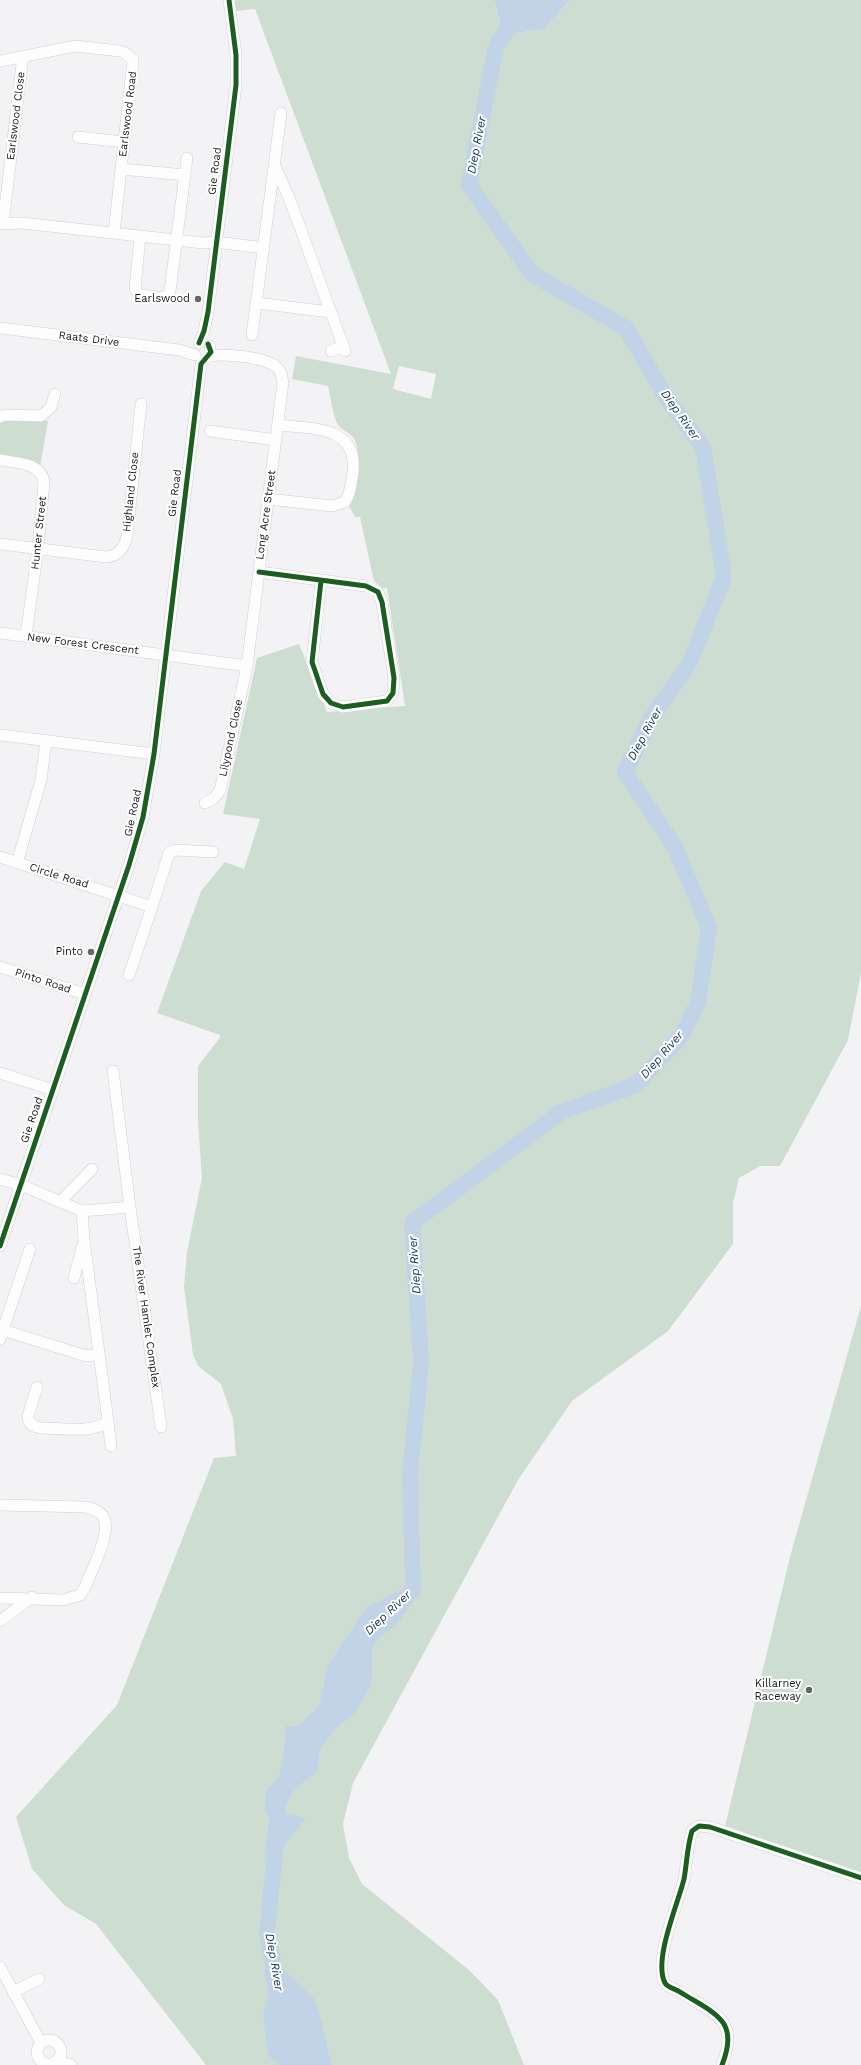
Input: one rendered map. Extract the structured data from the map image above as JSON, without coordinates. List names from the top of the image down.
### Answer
{
  "streets": {
    "street": [
      "Earlswood Road",
      "Earlswood Close",
      "Gie Road",
      "Raats Drive",
      "Highland Close",
      "Long Acre Street",
      "Hunter Street",
      "New Forest Crescent",
      "Lilypond Close",
      "Circle Road",
      "Pinto Road",
      "The River Hamlet Complex"
    ]
  },
  "crossings": [
    ["Earlswood Road", "Earlswood Close"],
    ["Gie Road", "Raats Drive"],
    ["Gie Road", "New Forest Crescent"],
    ["Gie Road", "Circle Road"],
    ["Gie Road", "Pinto Road"],
    ["Raats Drive", "Long Acre Street"],
    ["Highland Close", "Hunter Street"],
    ["Long Acre Street", "Lilypond Close"],
    ["Hunter Street", "New Forest Crescent"]
  ],
  "water": ["Diep River"],
  "places": ["Earlswood", "Pinto", "Killarney Raceway"]
}
